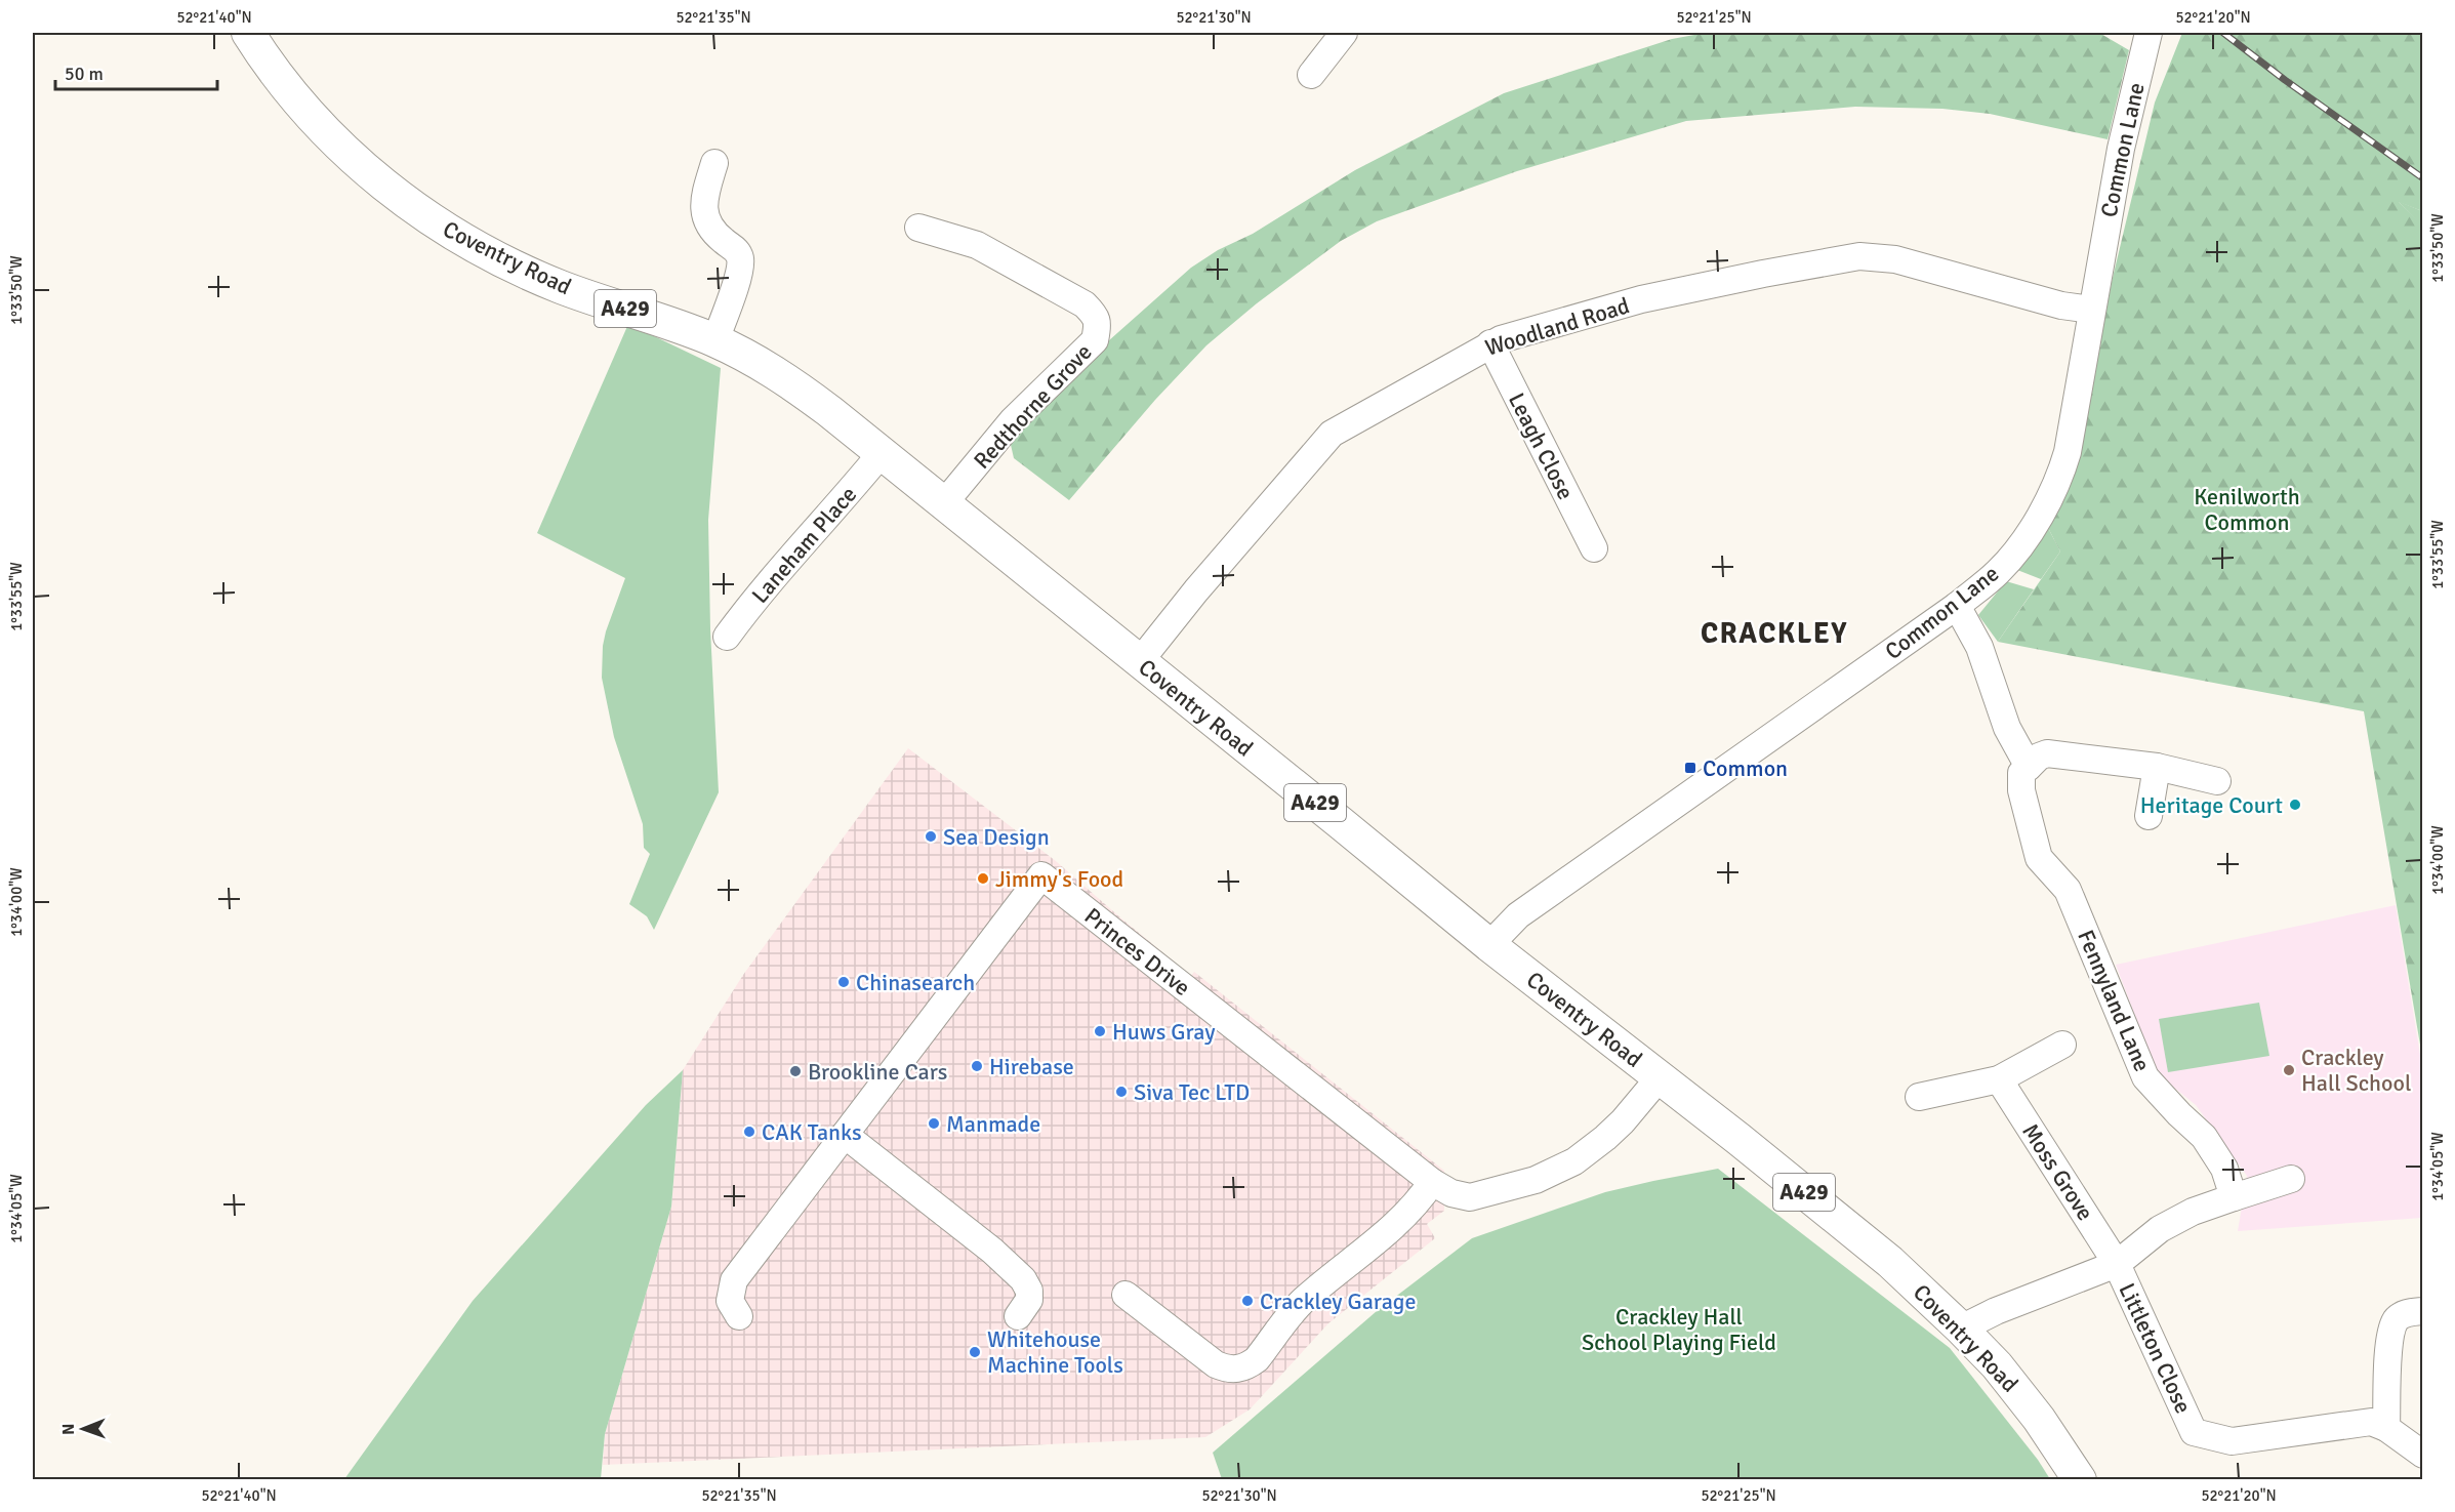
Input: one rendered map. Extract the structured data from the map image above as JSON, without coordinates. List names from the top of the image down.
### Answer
{
  "streets": {
    "main road": ["Coventry Road", "A429"],
    "street": [
      "Common Lane",
      "Woodland Road",
      "Redthorne Grove",
      "Leagh Close",
      "Laneham Place",
      "Princes Drive",
      "Fennyland Lane",
      "Moss Grove",
      "Littleton Close"
    ]
  },
  "crossings": [
    ["Common Lane", "Coventry Road"],
    ["Common Lane", "Woodland Road"],
    ["Coventry Road", "Woodland Road"],
    ["Coventry Road", "Redthorne Grove"],
    ["Coventry Road", "Laneham Place"],
    ["Coventry Road", "Princes Drive"],
    ["Coventry Road", "Littleton Close"],
    ["Woodland Road", "Leagh Close"],
    ["Moss Grove", "Littleton Close"]
  ],
  "districts": ["CRACKLEY"],
  "parks": ["Kenilworth Common", "Crackley Hall School Playing Field"],
  "places": {
    "transit": ["Common"],
    "other": [
      "Heritage Court",
      "Sea Design",
      "Jimmy's Food",
      "Chinasearch",
      "Huws Gray",
      "Hirebase",
      "Crackley Hall School",
      "Brookline Cars",
      "Siva Tec LTD",
      "Manmade",
      "CAK Tanks",
      "Crackley Garage",
      "Whitehouse Machine Tools"
    ]
  },
  "scale_bar": "50 m",
  "north": "left",
  "coordinates": [
    "52°21'40\"N",
    "52°21'35\"N",
    "52°21'30\"N",
    "52°21'25\"N",
    "52°21'20\"N",
    "1°33'50\"W",
    "1°33'55\"W",
    "1°34'00\"W",
    "1°34'05\"W"
  ]
}
